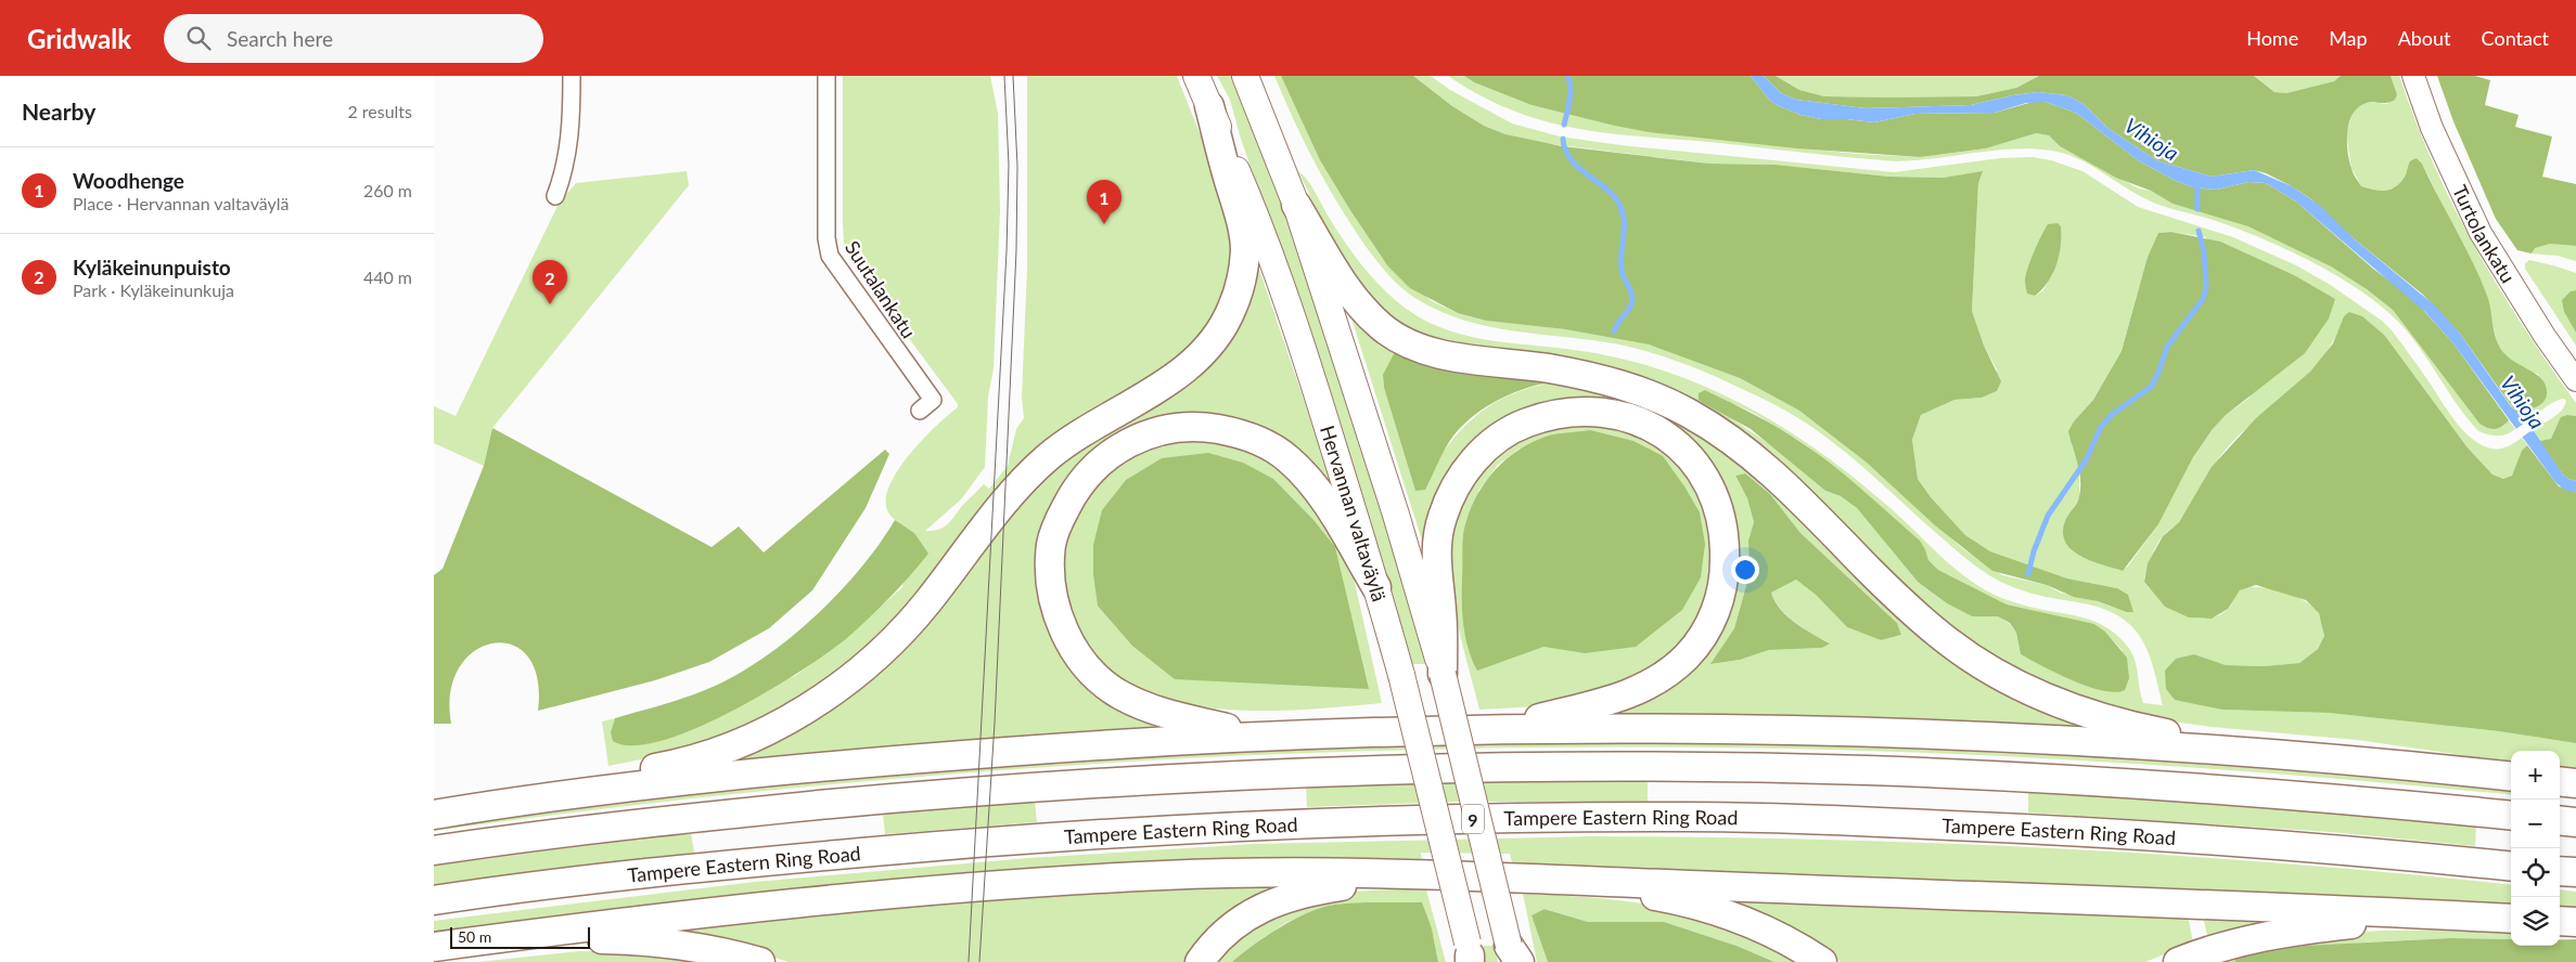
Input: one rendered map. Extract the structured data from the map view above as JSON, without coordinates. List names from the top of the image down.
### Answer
{
  "streets": {
    "highway": ["Hervannan valtaväylä", "9", "Tampere Eastern Ring Road"],
    "main road": ["Turtolankatu"],
    "street": ["Suutalankatu"]
  },
  "water": ["Vihioja"],
  "scale_bar": "50 m",
  "page": {
    "header": "Gridwalk",
    "search": "Search here",
    "nav": [
      "Home",
      "Map",
      "About",
      "Contact"
    ],
    "heading": ["Nearby", "2 results"],
    "list": [
      {
        "mark": "1",
        "name": "Woodhenge",
        "note": "Place · Hervannan valtaväylä",
        "value": "260 m"
      },
      {
        "mark": "2",
        "name": "Kyläkeinunpuisto",
        "note": "Park · Kyläkeinunkuja",
        "value": "440 m"
      }
    ],
    "pins": ["1", "2"],
    "map_buttons": ["+", "−"],
    "scale": "50 m"
  }
}
